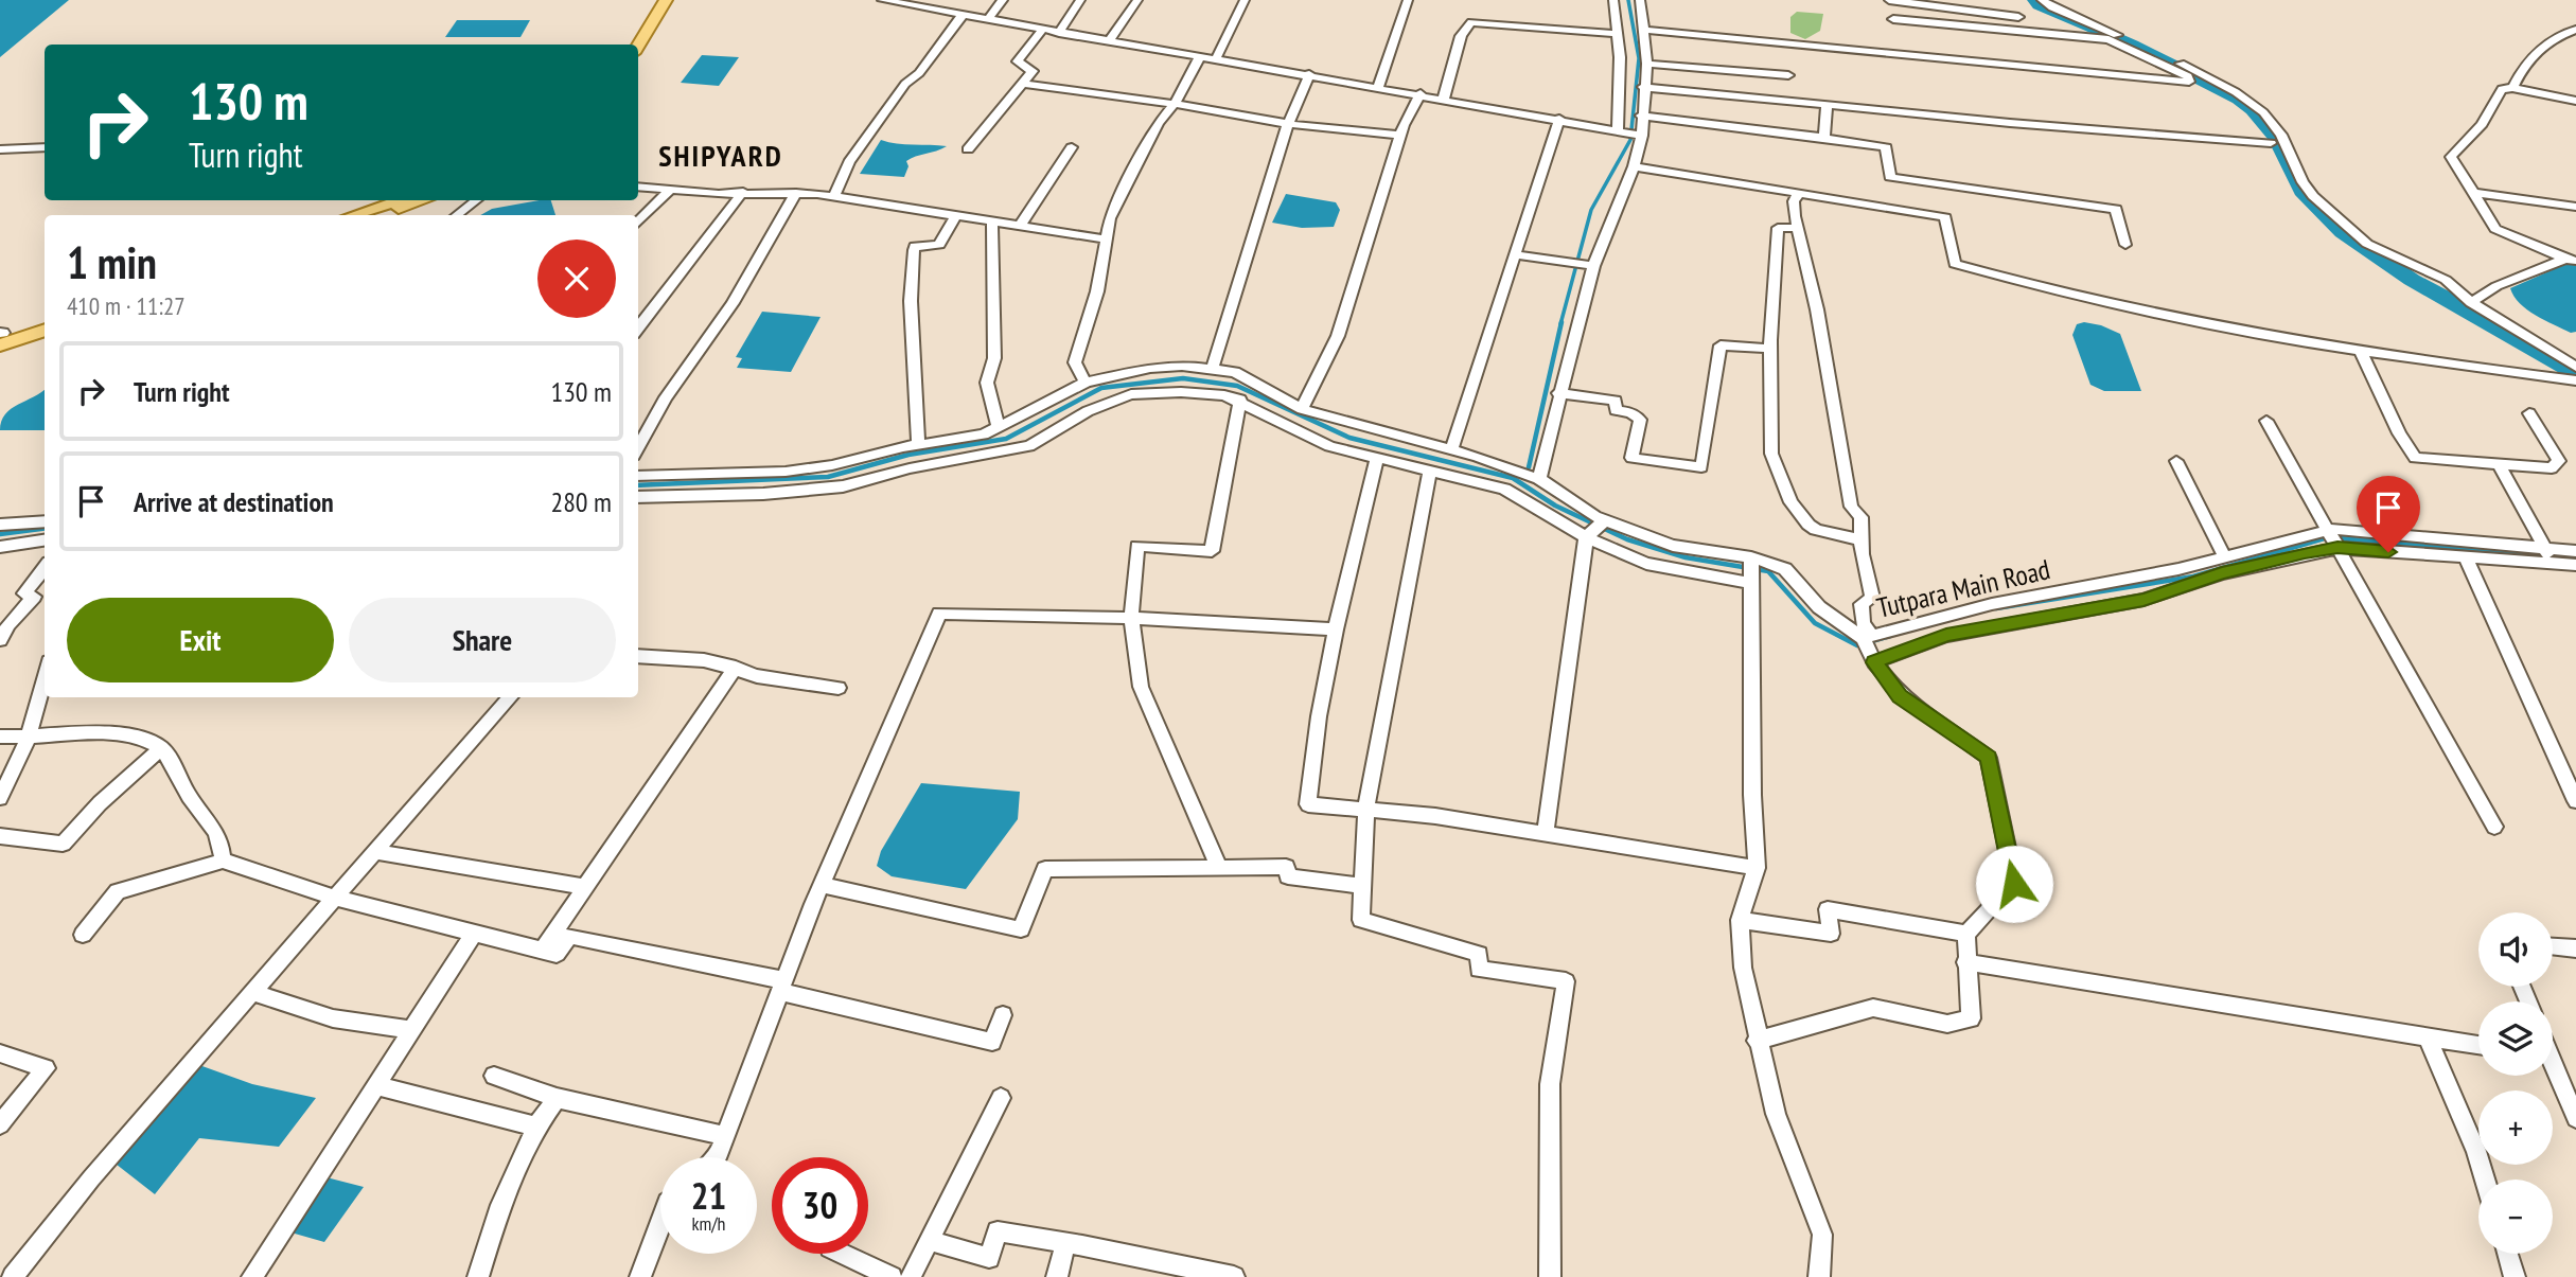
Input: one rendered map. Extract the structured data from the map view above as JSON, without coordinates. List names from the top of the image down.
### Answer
{
  "streets": {
    "street": ["Tutpara Main Road"]
  },
  "districts": ["SHIPYARD"],
  "page": {
    "turn": ["130 m", "Turn right"],
    "heading": ["1 min", "410 m · 11:27"],
    "list": [
      {
        "name": "Turn right",
        "value": "130 m"
      },
      {
        "name": "Arrive at destination",
        "value": "280 m"
      }
    ],
    "buttons": ["Exit", "Share"],
    "map_buttons": ["+", "−"],
    "speed": "21 km/h",
    "limit": "30"
  }
}
